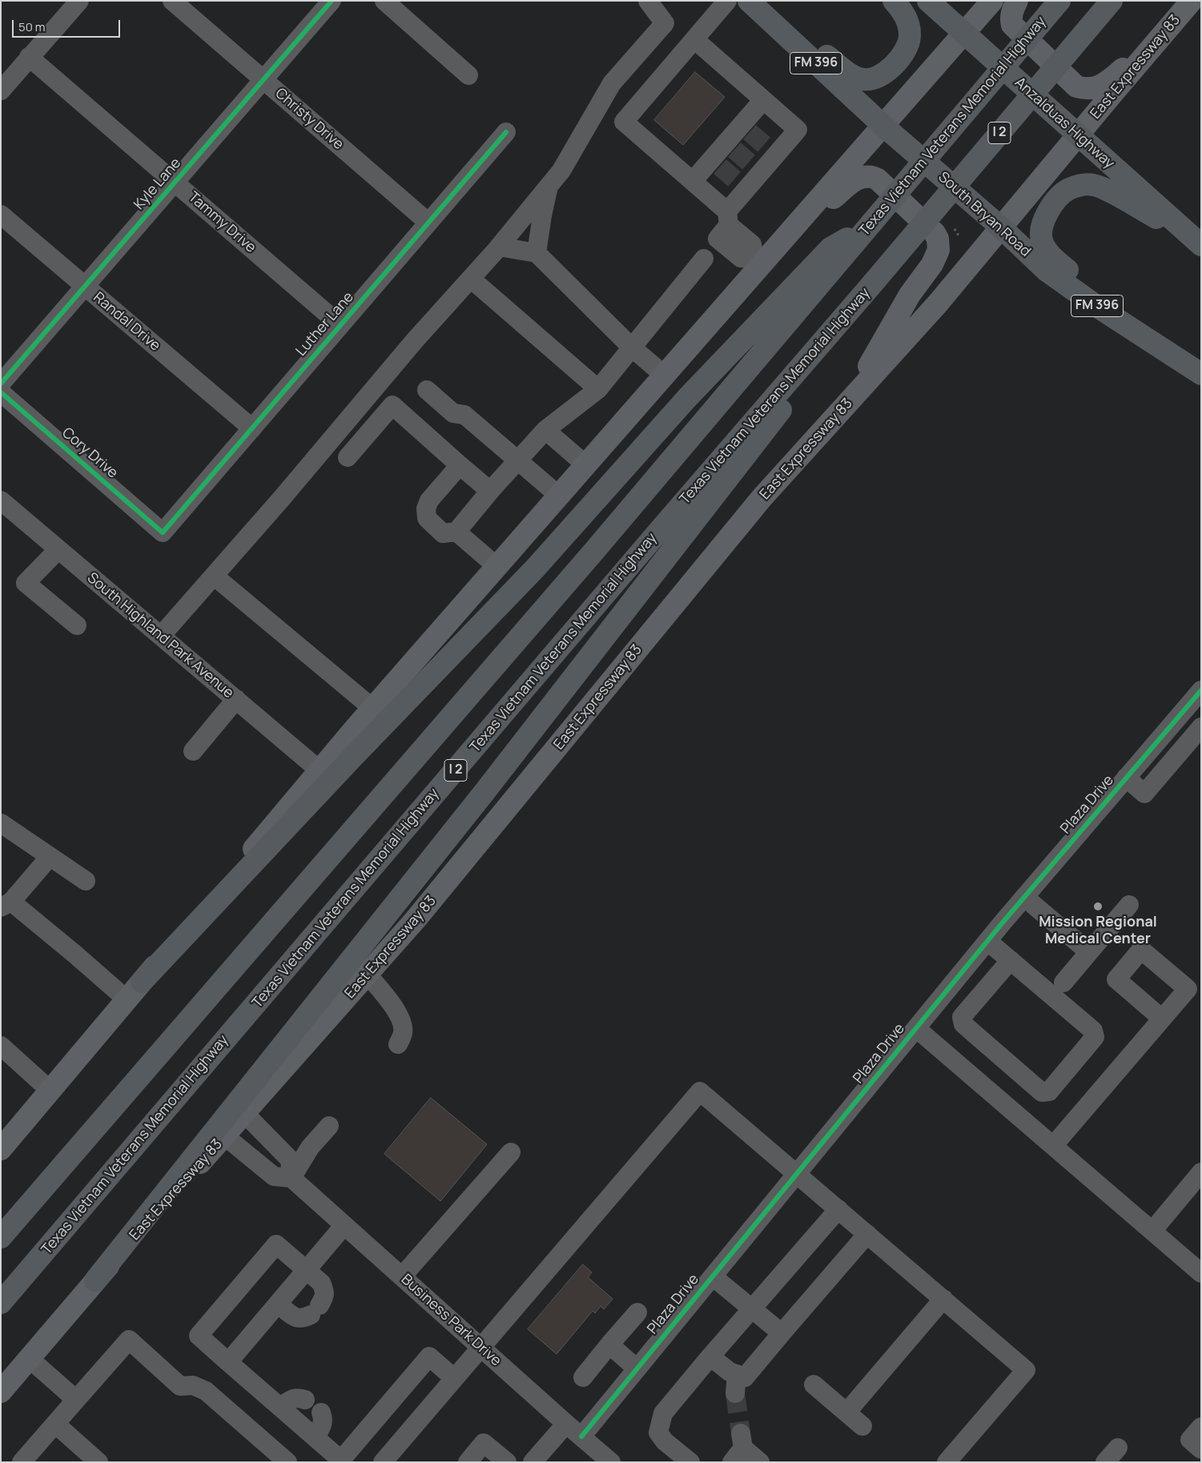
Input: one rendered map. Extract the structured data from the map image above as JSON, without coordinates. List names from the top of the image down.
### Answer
{
  "streets": {
    "highway": [
      "FM 396",
      "Anzalduas Highway",
      "Texas Vietnam Veterans Memorial Highway",
      "I 2",
      "South Bryan Road"
    ],
    "main road": ["East Expressway 83"],
    "street": [
      "Christy Drive",
      "Kyle Lane",
      "Tammy Drive",
      "Randal Drive",
      "Luther Lane",
      "Cory Drive",
      "South Highland Park Avenue",
      "Plaza Drive",
      "Business Park Drive"
    ]
  },
  "crossings": [
    ["East Expressway 83", "Anzalduas Highway"],
    ["East Expressway 83", "South Bryan Road"],
    ["Christy Drive", "Kyle Lane"],
    ["Christy Drive", "Luther Lane"],
    ["Kyle Lane", "Tammy Drive"],
    ["Kyle Lane", "Randal Drive"],
    ["Tammy Drive", "Luther Lane"],
    ["Randal Drive", "Luther Lane"],
    ["Luther Lane", "Cory Drive"],
    ["Plaza Drive", "Business Park Drive"]
  ],
  "places": ["Mission Regional Medical Center"],
  "scale_bar": "50 m"
}
